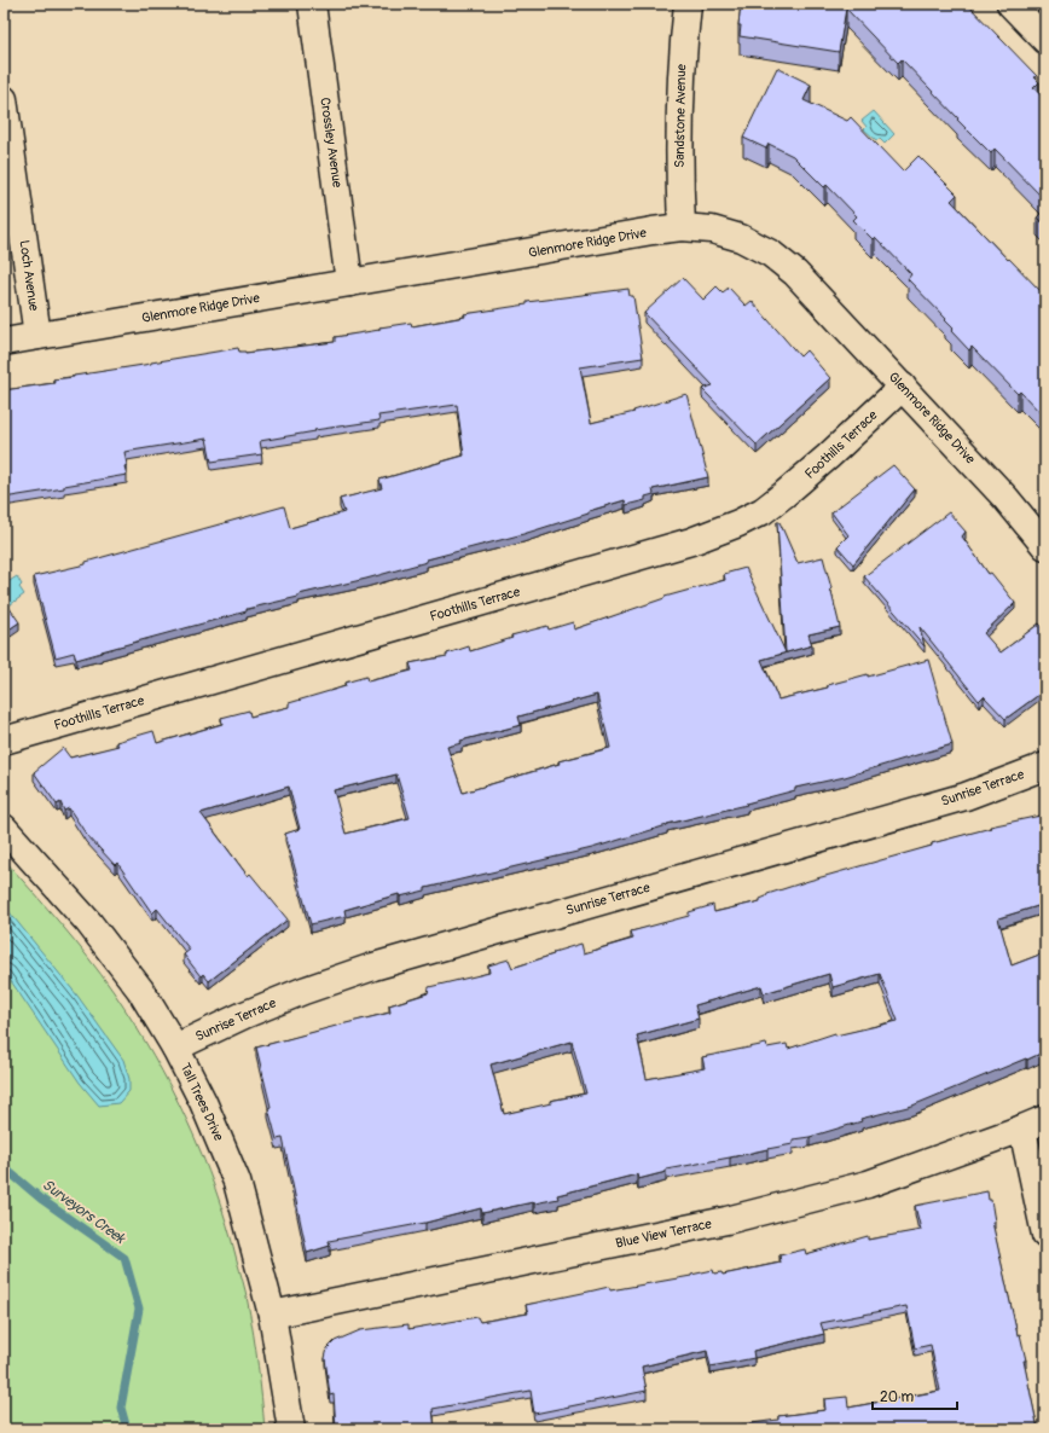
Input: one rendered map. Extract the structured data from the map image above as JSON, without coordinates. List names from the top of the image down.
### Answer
{
  "streets": {
    "street": [
      "Sandstone Avenue",
      "Crossley Avenue",
      "Glenmore Ridge Drive",
      "Loch Avenue",
      "Foothills Terrace",
      "Sunrise Terrace",
      "Tall Trees Drive",
      "Blue View Terrace"
    ]
  },
  "crossings": [
    ["Sandstone Avenue", "Glenmore Ridge Drive"],
    ["Crossley Avenue", "Glenmore Ridge Drive"],
    ["Glenmore Ridge Drive", "Loch Avenue"],
    ["Glenmore Ridge Drive", "Foothills Terrace"],
    ["Sunrise Terrace", "Tall Trees Drive"],
    ["Tall Trees Drive", "Blue View Terrace"]
  ],
  "water": ["Surveyors Creek"],
  "scale_bar": "20 m"
}
